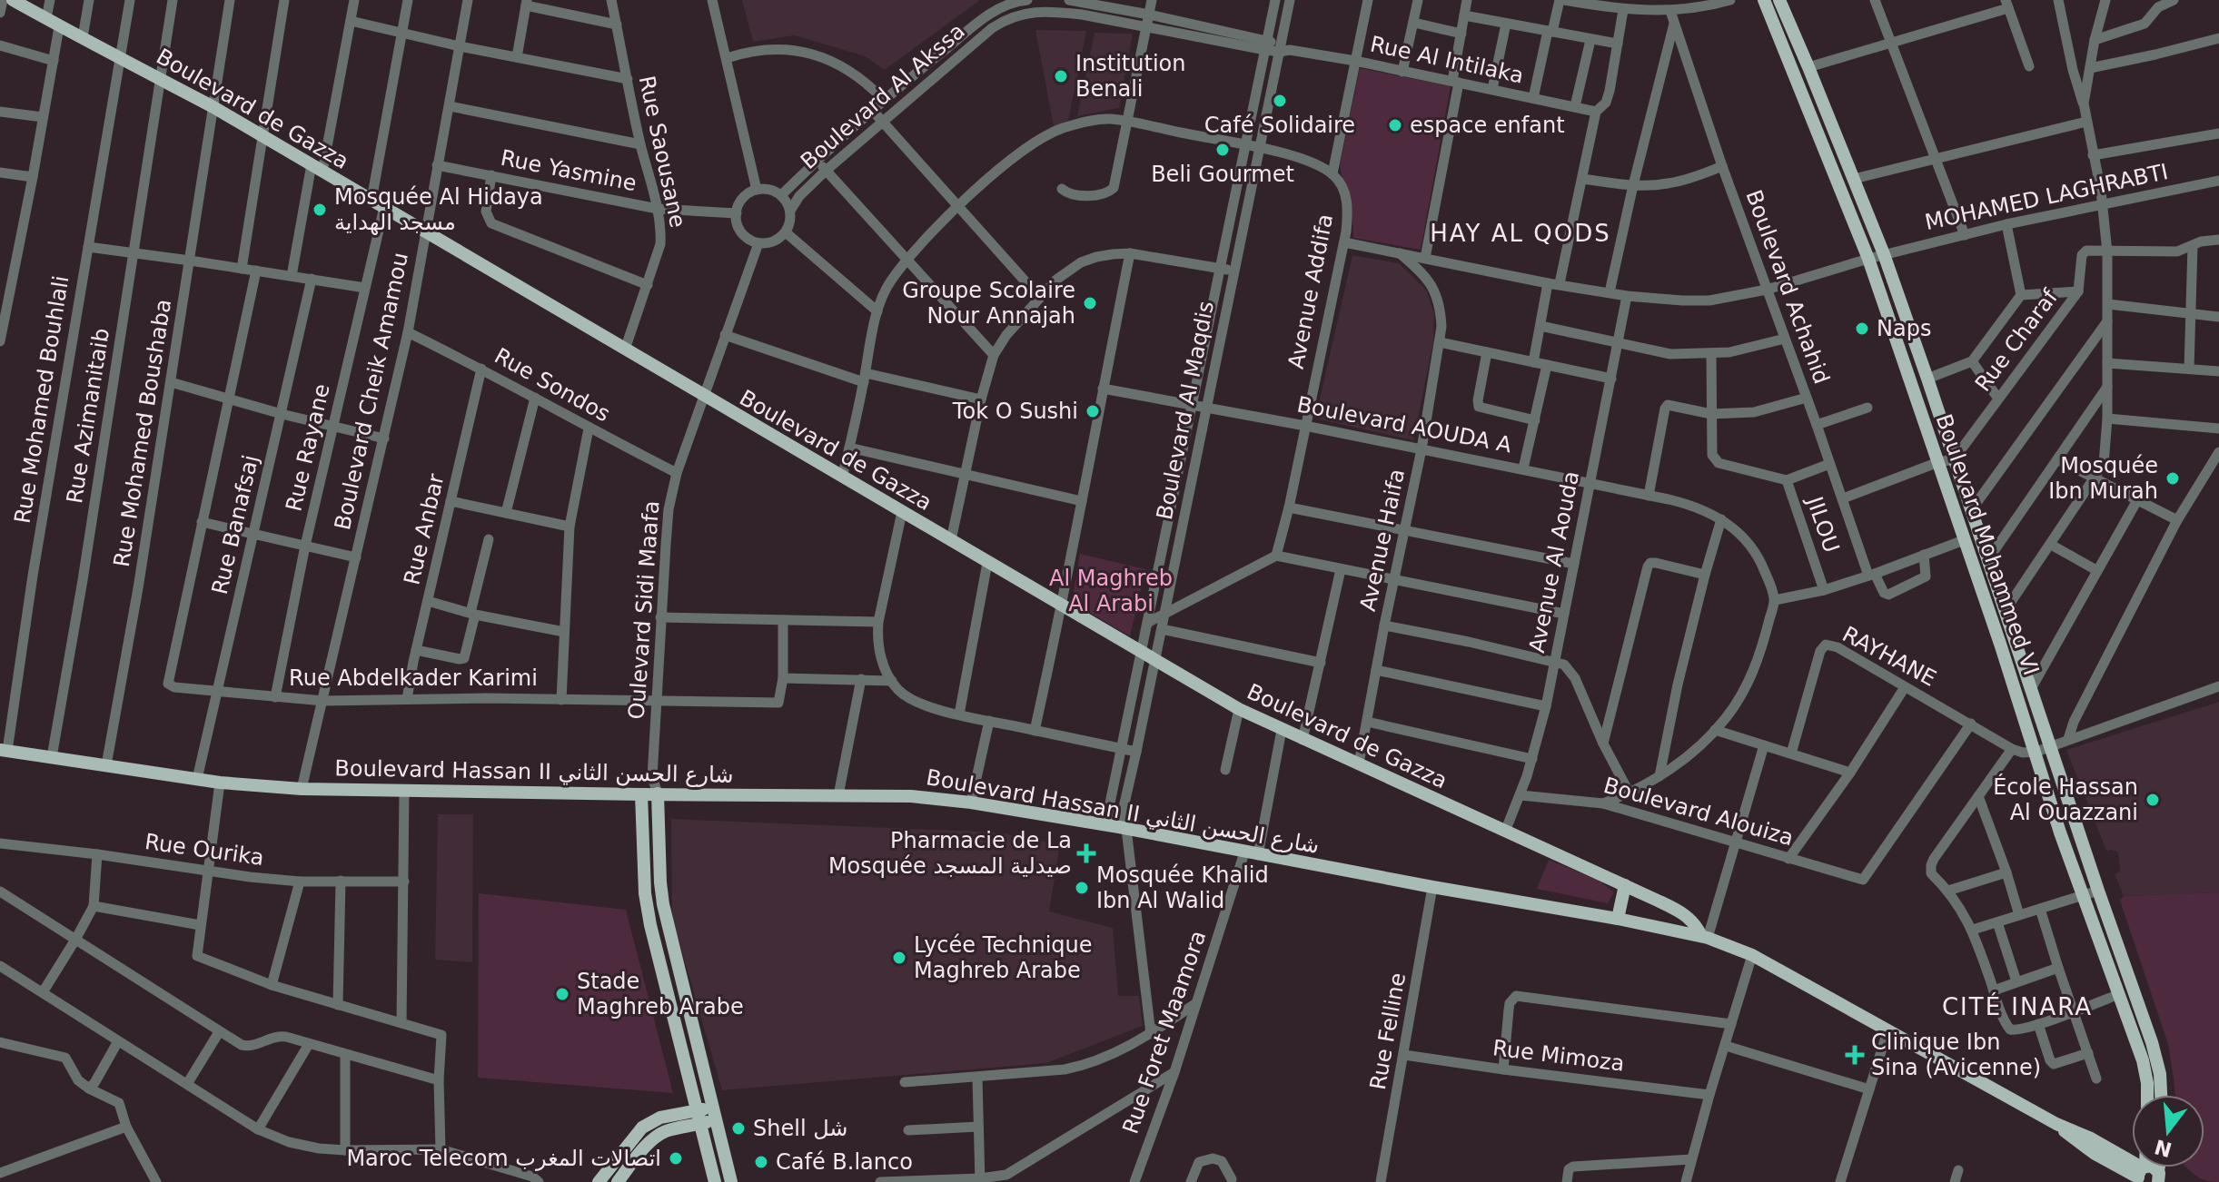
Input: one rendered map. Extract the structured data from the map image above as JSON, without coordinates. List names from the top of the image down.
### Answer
{
  "streets": {
    "main road": ["Boulevard de Gazza", "Boulevard Mohammed VI", "Boulevard Hassan II شارع الحسن الثاني"],
    "street": [
      "Rue Al Intilaka",
      "Boulevard Al Akssa",
      "Rue Saousane",
      "Rue Yasmine",
      "MOHAMED LAGHRABTI",
      "Boulevard Achahid",
      "Avenue Addifa",
      "Rue Charaf",
      "Rue Sondos",
      "Boulevard Cheik Amamou",
      "Rue Mohamed Bouhlali",
      "Boulevard Al Maqdis",
      "Rue Azimanitaib",
      "Boulevard AOUDA A",
      "Rue Mohamed Boushaba",
      "Rue Rayane",
      "Rue Banafsaj",
      "JILOU",
      "Rue Anbar",
      "Avenue Haifa",
      "Avenue Al Aouda",
      "Oulevard Sidi Maafa",
      "RAYHANE",
      "Rue Abdelkader Karimi",
      "Boulevard Alouiza",
      "Rue Ourika",
      "Rue Felline",
      "Rue Foret Maamora",
      "Rue Mimoza"
    ]
  },
  "crossings": [
    ["Rue Al Intilaka", "Boulevard Al Akssa"],
    ["Rue Al Intilaka", "Boulevard Al Maqdis"],
    ["Boulevard Al Akssa", "Rue Yasmine"],
    ["Boulevard Al Akssa", "Oulevard Sidi Maafa"],
    ["Boulevard de Gazza", "Rue Saousane"],
    ["Boulevard de Gazza", "Boulevard Cheik Amamou"],
    ["Boulevard de Gazza", "Rue Mohamed Bouhlali"],
    ["Boulevard de Gazza", "Boulevard Al Maqdis"],
    ["Boulevard de Gazza", "Rue Azimanitaib"],
    ["Boulevard de Gazza", "Rue Mohamed Boushaba"],
    ["Boulevard de Gazza", "Rue Rayane"],
    ["Boulevard de Gazza", "Avenue Haifa"],
    ["Boulevard de Gazza", "Avenue Al Aouda"],
    ["Boulevard de Gazza", "Oulevard Sidi Maafa"],
    ["Boulevard de Gazza", "Boulevard Hassan II شارع الحسن الثاني"],
    ["Rue Saousane", "Rue Yasmine"],
    ["Rue Yasmine", "Boulevard Cheik Amamou"],
    ["Rue Yasmine", "Oulevard Sidi Maafa"],
    ["MOHAMED LAGHRABTI", "Boulevard Mohammed VI"],
    ["Avenue Addifa", "Boulevard AOUDA A"],
    ["Rue Charaf", "Boulevard Mohammed VI"],
    ["Rue Sondos", "Boulevard Cheik Amamou"],
    ["Rue Sondos", "Rue Anbar"],
    ["Rue Sondos", "Oulevard Sidi Maafa"],
    ["Boulevard Cheik Amamou", "Rue Abdelkader Karimi"],
    ["Boulevard Cheik Amamou", "Boulevard Hassan II شارع الحسن الثاني"],
    ["Rue Mohamed Bouhlali", "Boulevard Hassan II شارع الحسن الثاني"],
    ["Boulevard Al Maqdis", "Boulevard AOUDA A"],
    ["Boulevard Al Maqdis", "Boulevard Hassan II شارع الحسن الثاني"],
    ["Rue Azimanitaib", "Boulevard Hassan II شارع الحسن الثاني"],
    ["Boulevard AOUDA A", "Avenue Haifa"],
    ["Boulevard AOUDA A", "Avenue Al Aouda"],
    ["Rue Mohamed Boushaba", "Boulevard Hassan II شارع الحسن الثاني"],
    ["Rue Rayane", "Rue Abdelkader Karimi"],
    ["Rue Banafsaj", "Rue Abdelkader Karimi"],
    ["Rue Banafsaj", "Boulevard Hassan II شارع الحسن الثاني"],
    ["Rue Anbar", "Rue Abdelkader Karimi"],
    ["Boulevard Mohammed VI", "RAYHANE"],
    ["Avenue Al Aouda", "Boulevard Alouiza"],
    ["Oulevard Sidi Maafa", "Rue Abdelkader Karimi"],
    ["RAYHANE", "Boulevard Alouiza"],
    ["Boulevard Hassan II شارع الحسن الثاني", "Rue Felline"],
    ["Boulevard Hassan II شارع الحسن الثاني", "Rue Foret Maamora"],
    ["Rue Felline", "Rue Mimoza"]
  ],
  "districts": ["HAY AL QODS", "CITÉ INARA"],
  "parks": ["Al Maghreb Al Arabi"],
  "places": {
    "other": [
      "Institution Benali",
      "Café Solidaire",
      "espace enfant",
      "Beli Gourmet",
      "Mosquée Al Hidaya مسجد الهداية",
      "Groupe Scolaire Nour Annajah",
      "Naps",
      "Tok O Sushi",
      "Mosquée Ibn Murah",
      "École Hassan Al Ouazzani",
      "Mosquée Khalid Ibn Al Walid",
      "Lycée Technique Maghreb Arabe",
      "Stade Maghreb Arabe",
      "Shell شل",
      "Maroc Telecom اتصالات المغرب",
      "Café B.lanco"
    ],
    "health": ["Pharmacie de La Mosquée صيدلية المسجد", "Clinique Ibn Sina (Avicenne)"]
  },
  "north": "bottom"
}
